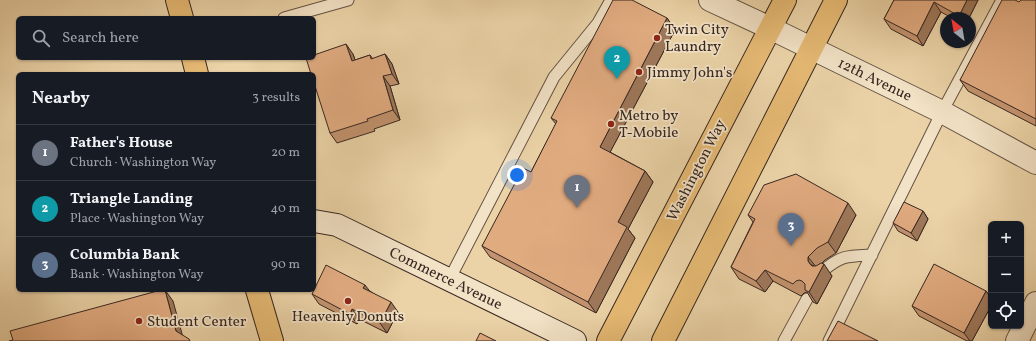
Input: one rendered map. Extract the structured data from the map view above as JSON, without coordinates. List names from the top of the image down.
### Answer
{
  "streets": {
    "main road": ["Washington Way"],
    "street": ["12th Avenue", "Commerce Avenue"]
  },
  "crossings": [
    ["12th Avenue", "Washington Way"]
  ],
  "places": [
    "Twin City Laundry",
    "Jimmy John's",
    "Metro by T-Mobile",
    "Heavenly Donuts",
    "Student Center"
  ],
  "north": "top left",
  "page": {
    "search": "Search here",
    "pins": ["2", "1", "3"],
    "heading": ["Nearby", "3 results"],
    "list": [
      {
        "mark": "1",
        "name": "Father's House",
        "note": "Church · Washington Way",
        "value": "20 m"
      },
      {
        "mark": "2",
        "name": "Triangle Landing",
        "note": "Place · Washington Way",
        "value": "40 m"
      },
      {
        "mark": "3",
        "name": "Columbia Bank",
        "note": "Bank · Washington Way",
        "value": "90 m"
      }
    ],
    "map_buttons": ["+", "−"]
  }
}
